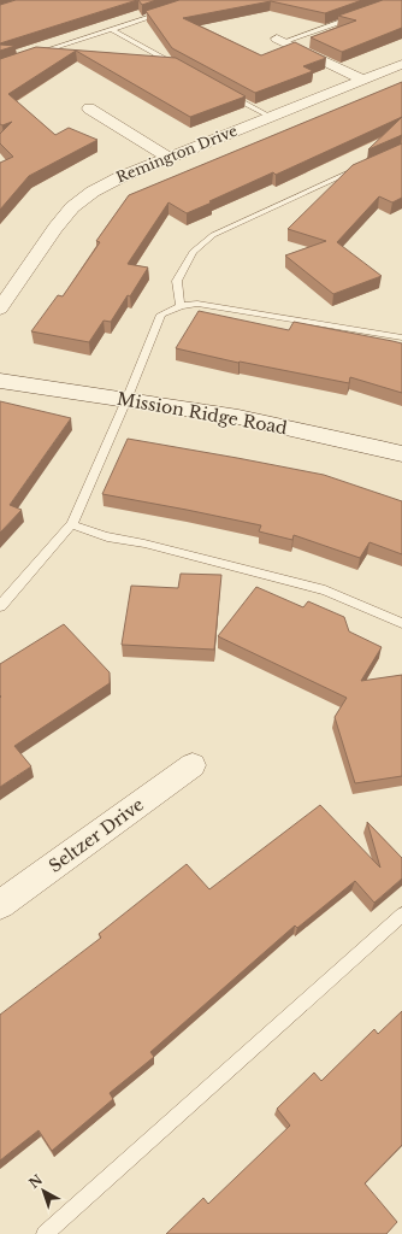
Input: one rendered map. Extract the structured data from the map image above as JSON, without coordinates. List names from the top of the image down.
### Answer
{
  "streets": {
    "street": ["Remington Drive", "Mission Ridge Road", "Seltzer Drive"]
  },
  "north": "top left"
}
